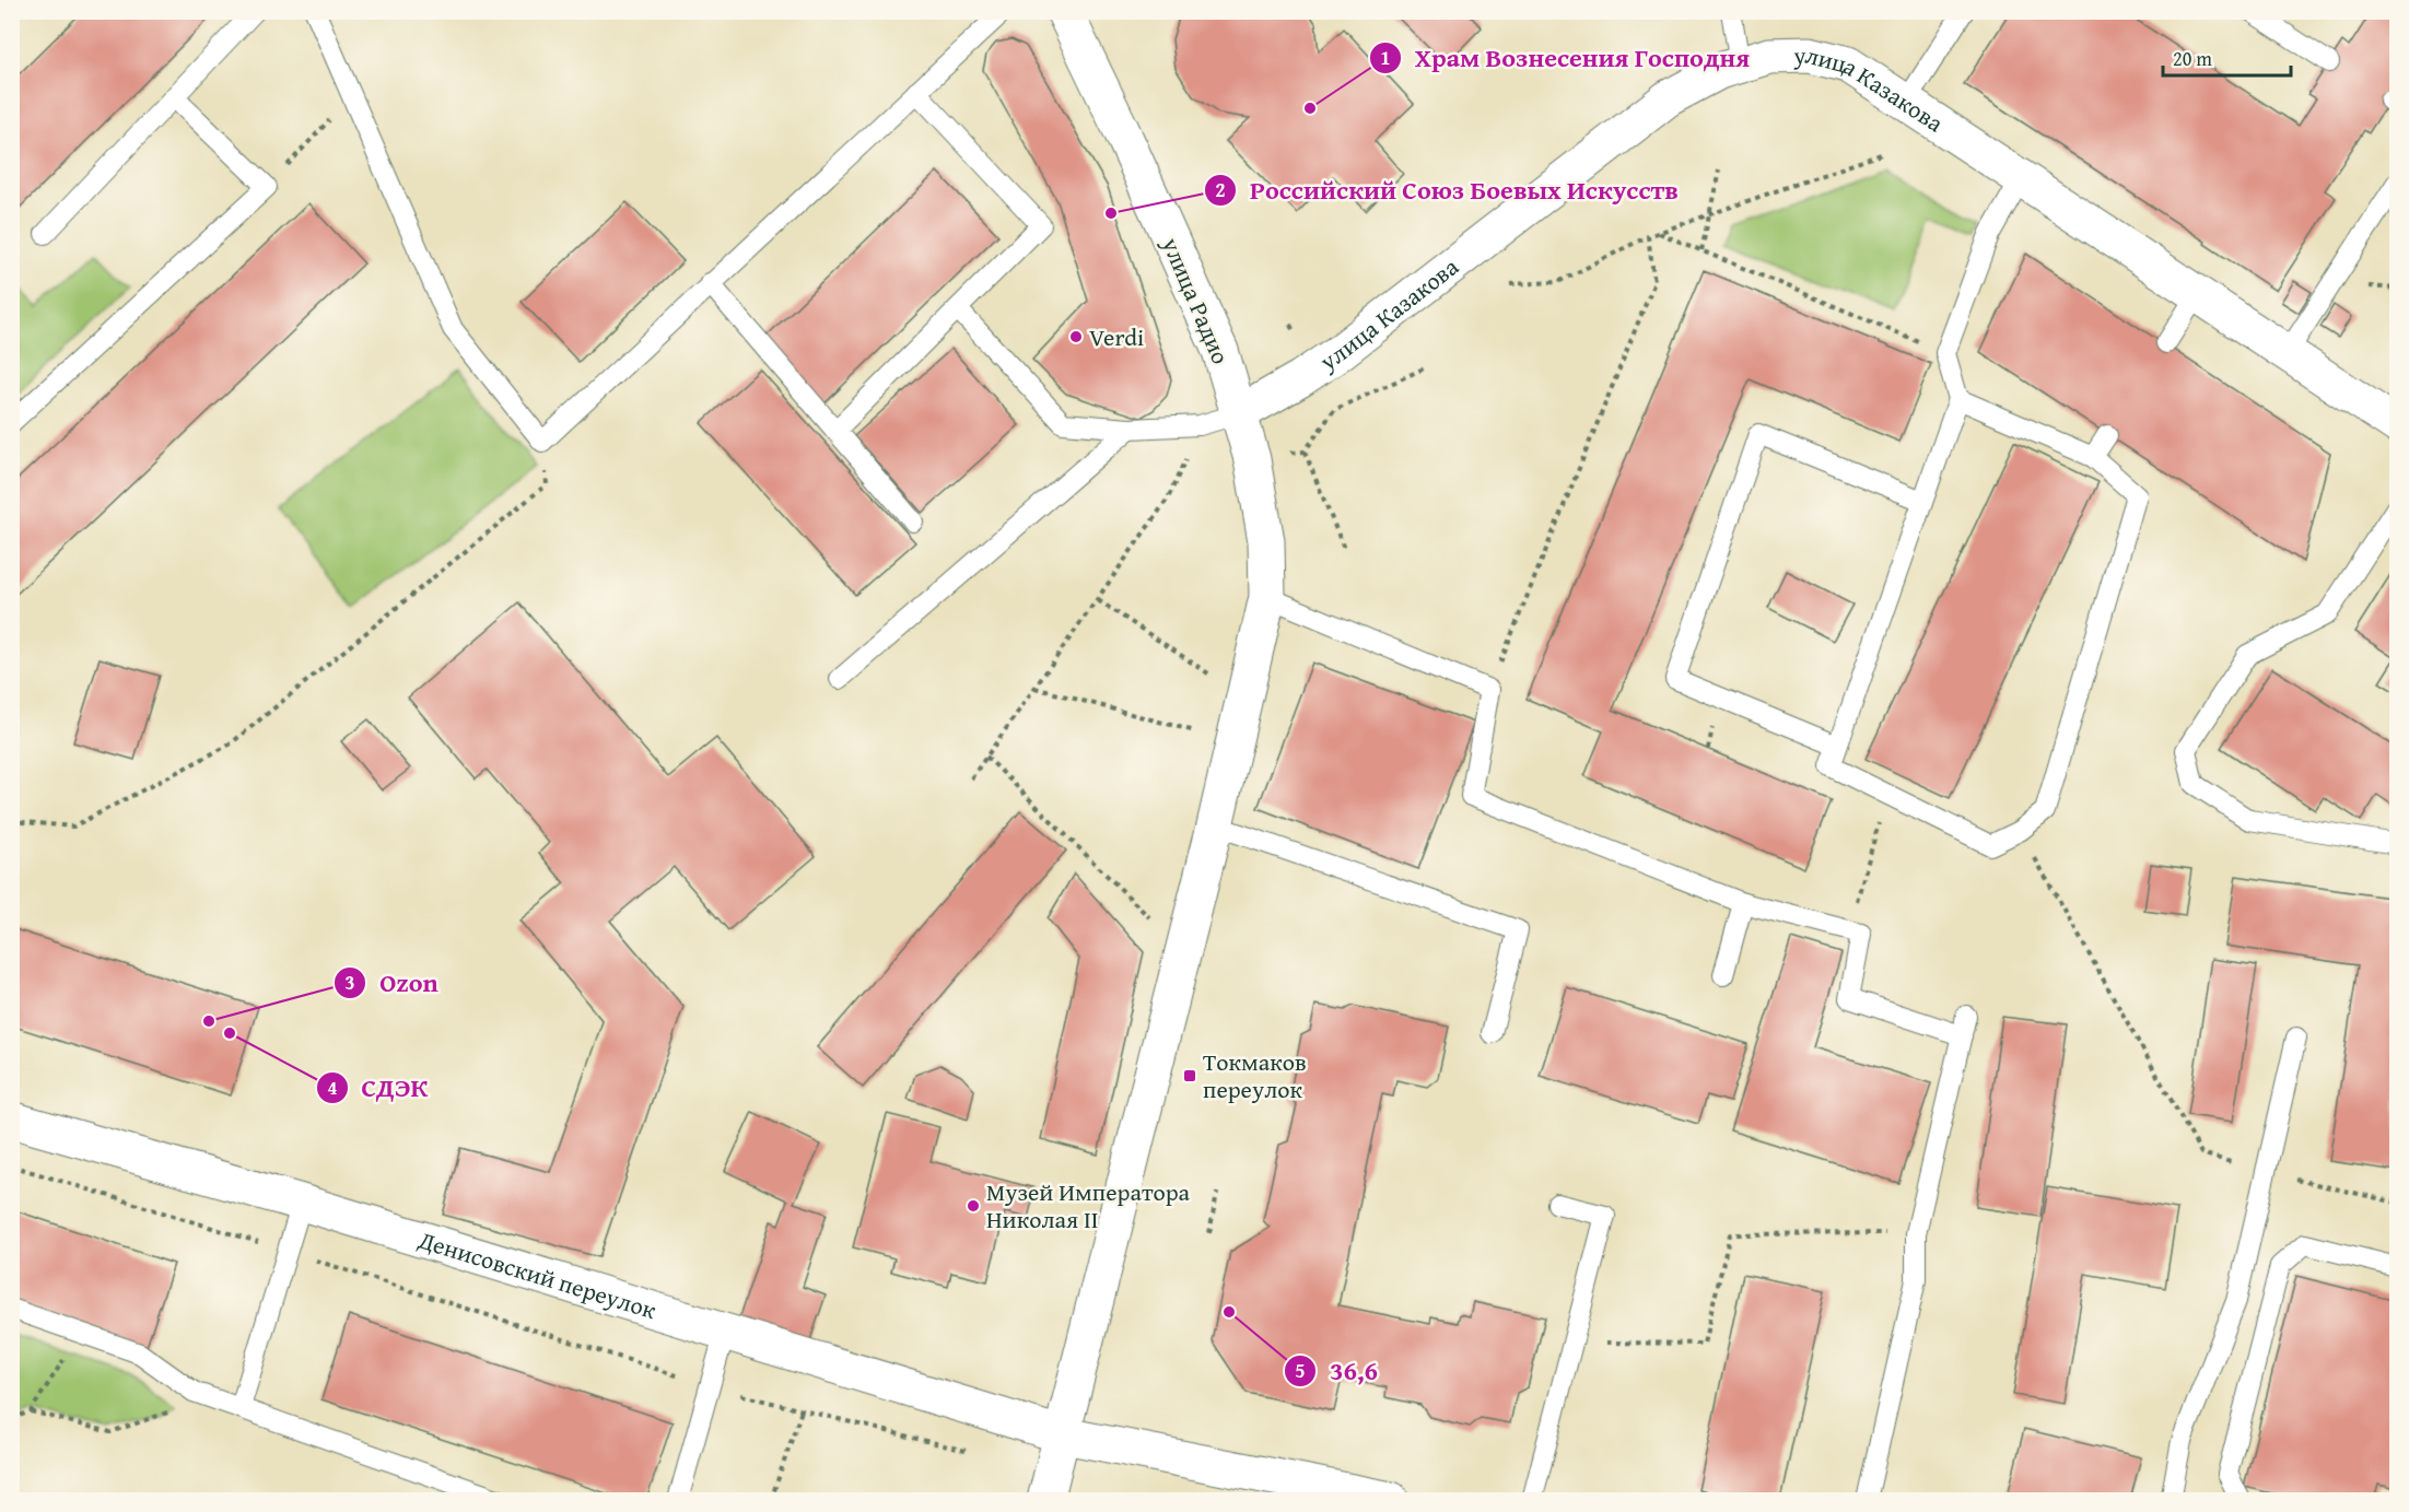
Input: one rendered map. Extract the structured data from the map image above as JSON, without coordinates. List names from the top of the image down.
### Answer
{
  "streets": {
    "street": ["улица Казакова", "улица Радио", "Денисовский переулок"]
  },
  "crossings": [
    ["улица Казакова", "улица Радио"]
  ],
  "places": {
    "other": [
      "Храм Вознесения Господня",
      "Российский Союз Боевых Искусств",
      "Verdi",
      "Ozon",
      "СДЭК",
      "Музей Императора Николая II",
      "36,6"
    ],
    "transit": ["Токмаков переулок"]
  },
  "scale_bar": "20 m"
}
